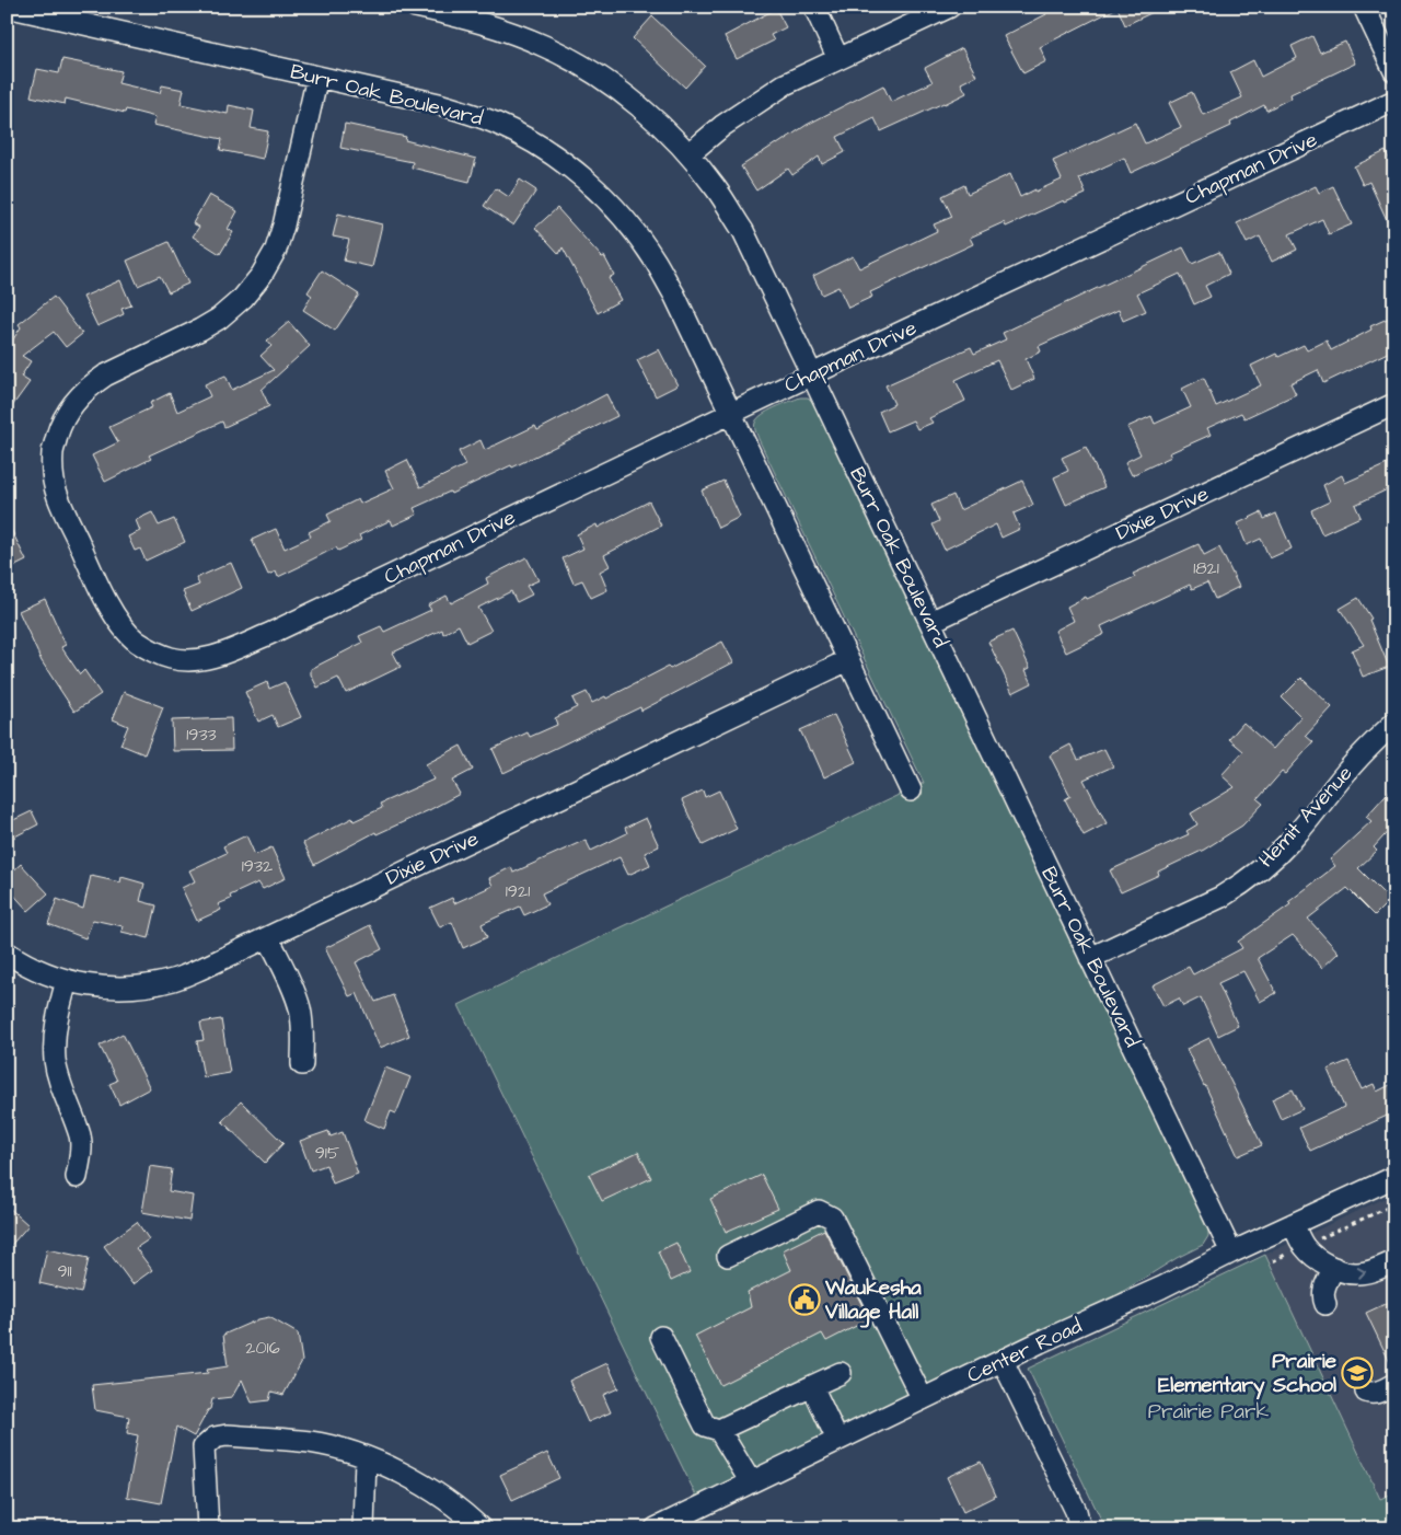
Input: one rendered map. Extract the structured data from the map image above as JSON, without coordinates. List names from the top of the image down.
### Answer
{
  "streets": {
    "street": [
      "Burr Oak Boulevard",
      "Chapman Drive",
      "Dixie Drive",
      "Hemit Avenue",
      "Center Road"
    ]
  },
  "crossings": [
    ["Burr Oak Boulevard", "Chapman Drive"],
    ["Burr Oak Boulevard", "Dixie Drive"],
    ["Burr Oak Boulevard", "Hemit Avenue"],
    ["Burr Oak Boulevard", "Center Road"]
  ],
  "parks": ["Prairie Park"],
  "places": {
    "public building": ["Waukesha Village Hall"],
    "school or university": ["Prairie Elementary School"]
  },
  "house_numbers": [
    "1821",
    "1933",
    "1932",
    "1921",
    "915",
    "911",
    "2016"
  ]
}
